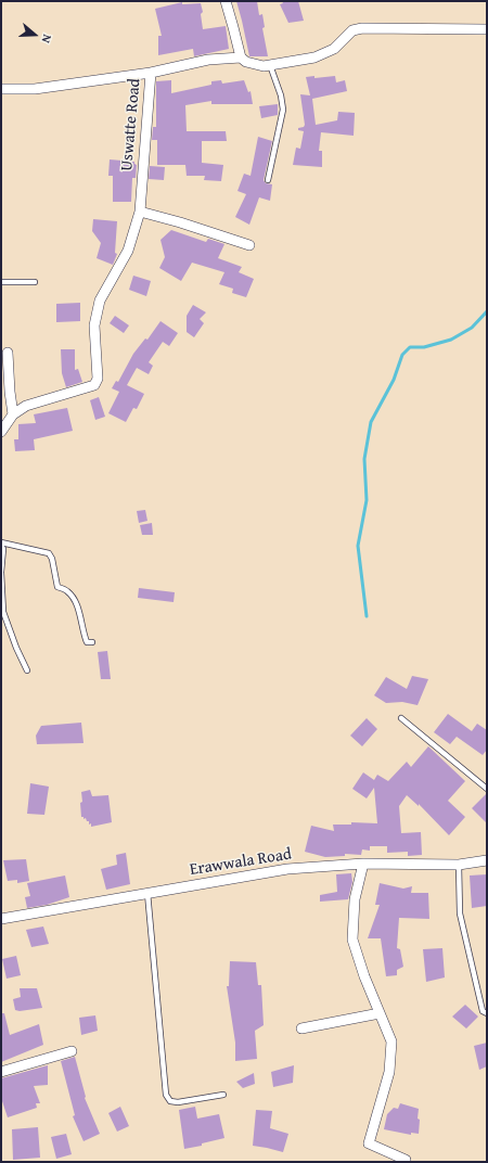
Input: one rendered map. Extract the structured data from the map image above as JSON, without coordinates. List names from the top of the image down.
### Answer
{
  "streets": {
    "street": ["Uswatte Road", "Erawwala Road"]
  },
  "north": "right"
}
